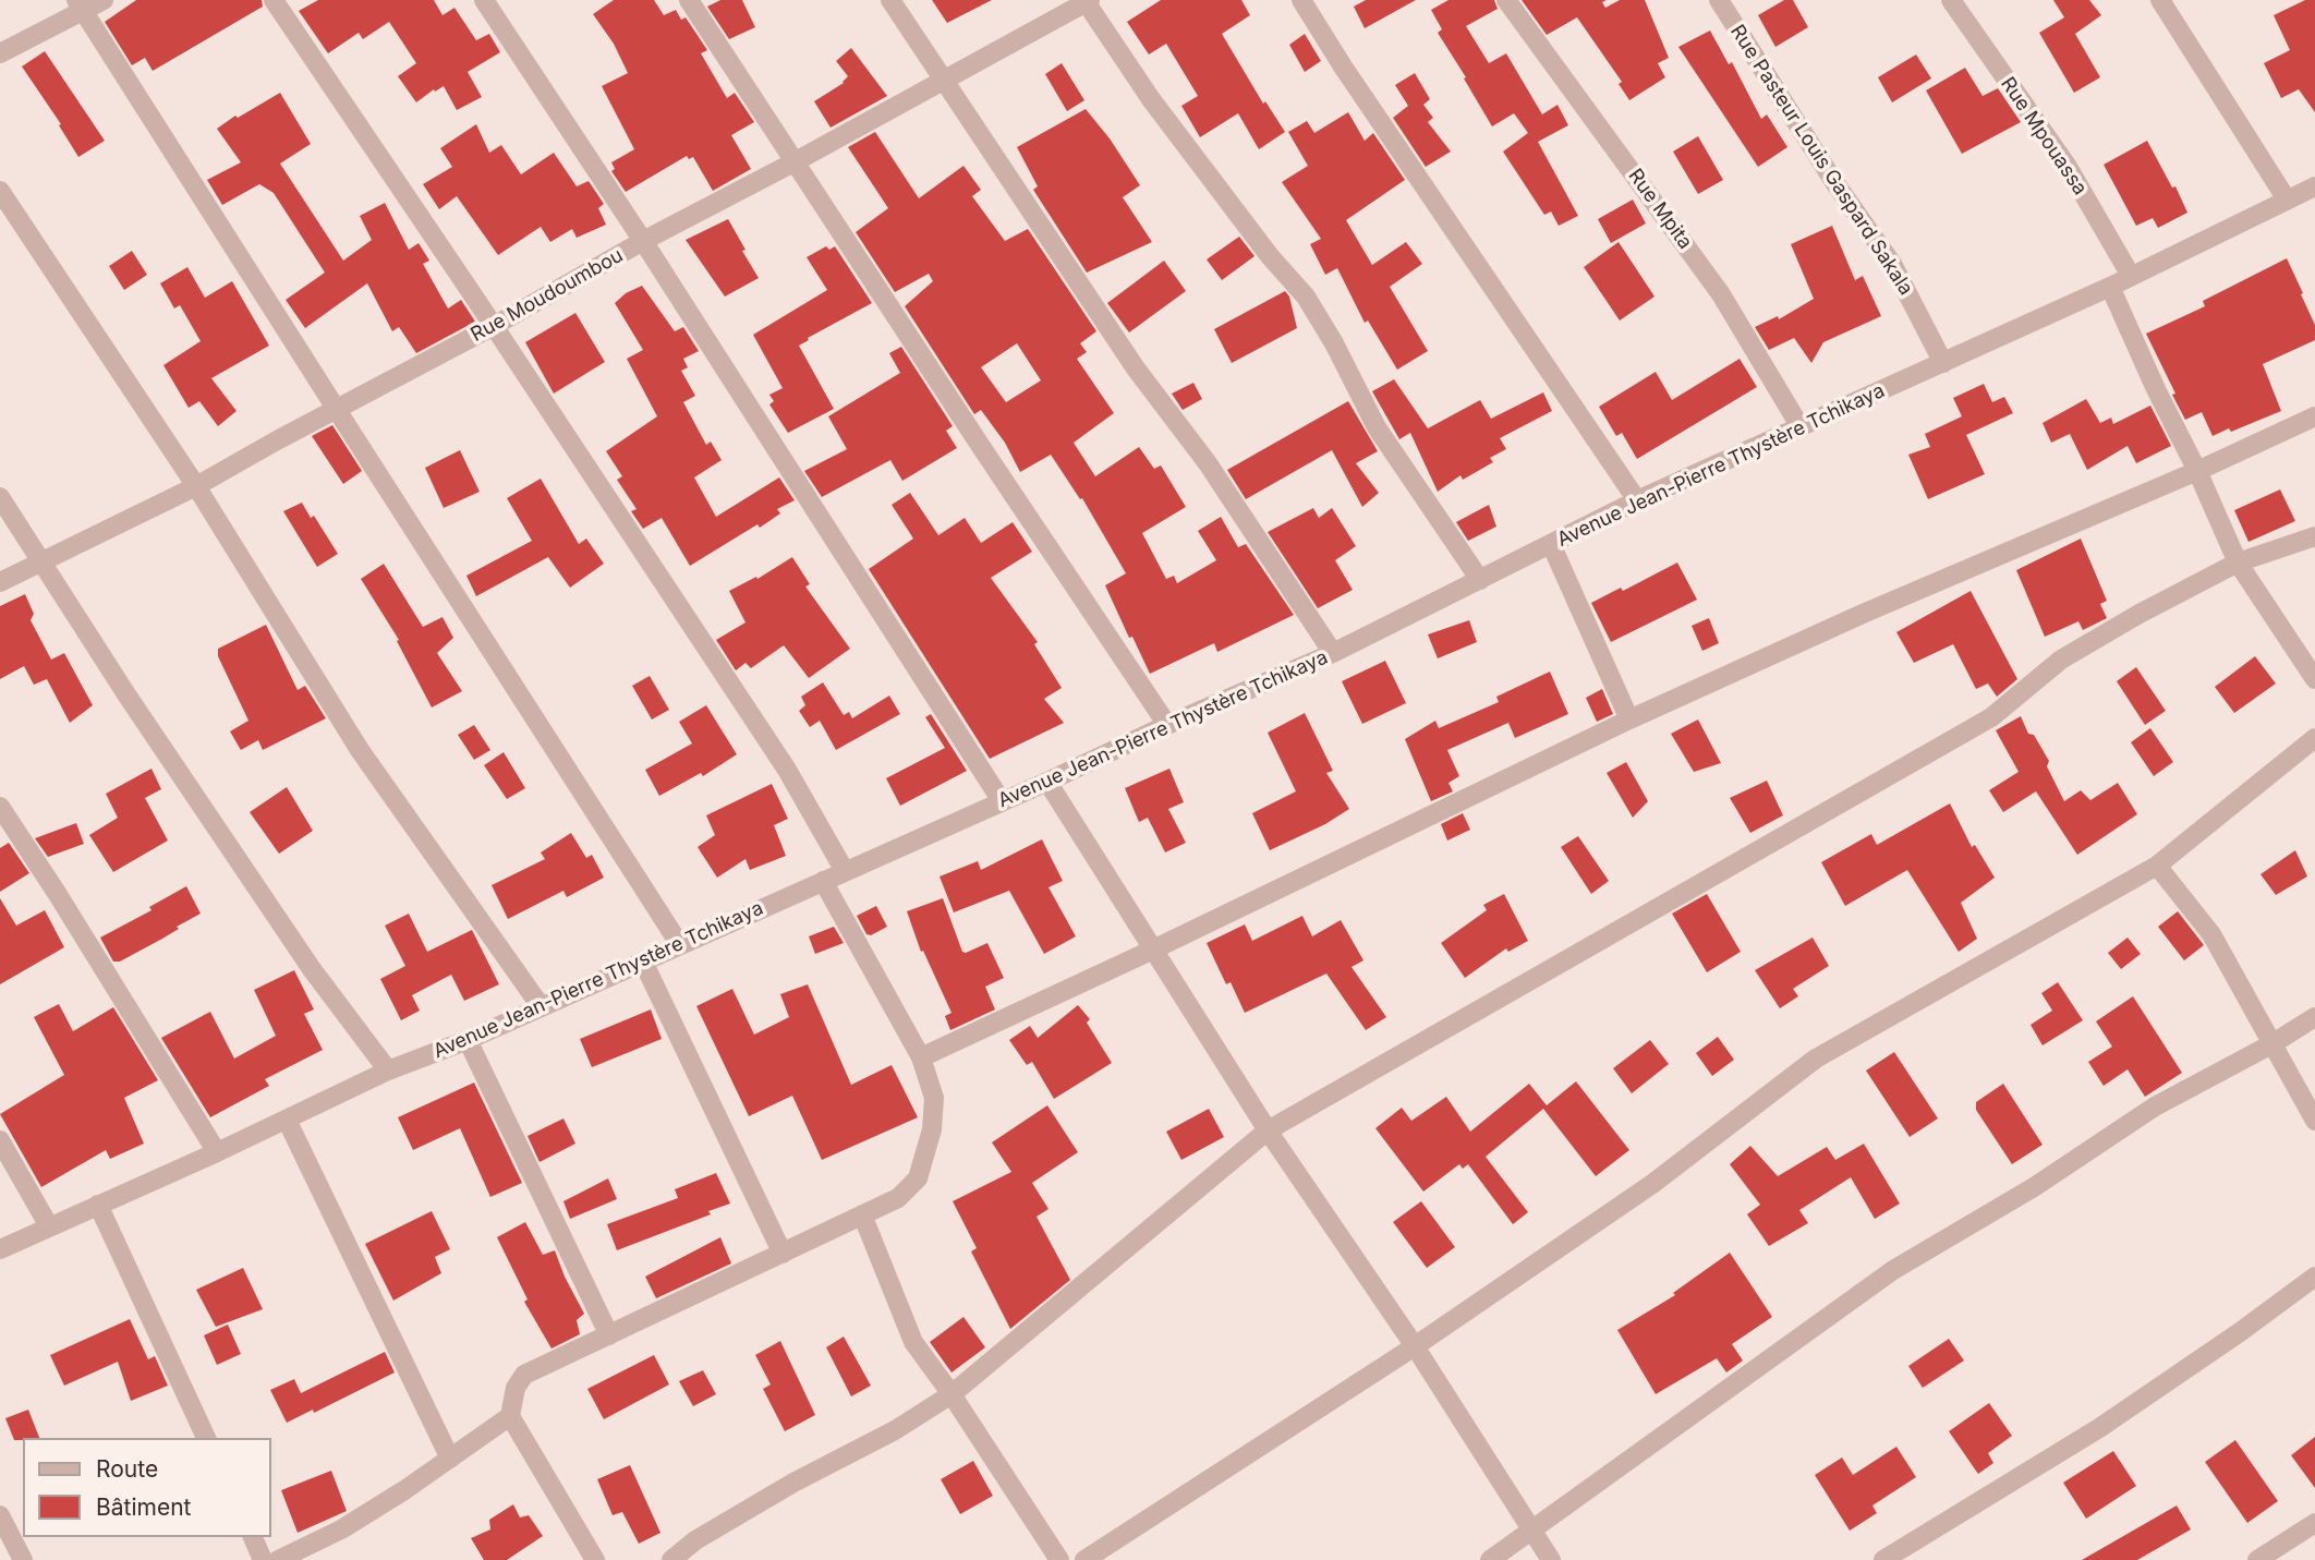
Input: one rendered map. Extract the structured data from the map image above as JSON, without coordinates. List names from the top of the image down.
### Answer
{
  "streets": {
    "street": [
      "Rue Mpouassa",
      "Rue Pasteur Louis Gaspard Sakala",
      "Rue Mpita",
      "Rue Moudoumbou",
      "Avenue Jean-Pierre Thystère Tchikaya"
    ]
  },
  "crossings": [
    ["Rue Mpouassa", "Avenue Jean-Pierre Thystère Tchikaya"],
    ["Rue Pasteur Louis Gaspard Sakala", "Avenue Jean-Pierre Thystère Tchikaya"],
    ["Rue Mpita", "Avenue Jean-Pierre Thystère Tchikaya"]
  ],
  "legend": ["Route", "Bâtiment"]
}
